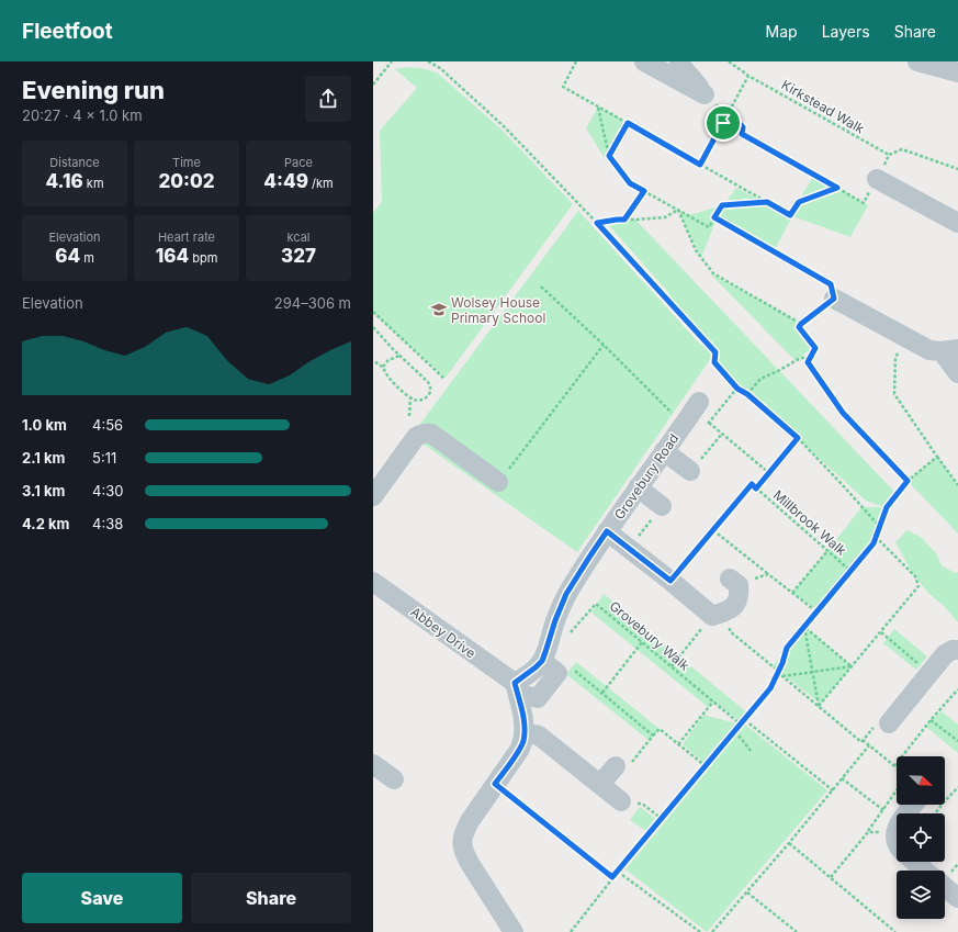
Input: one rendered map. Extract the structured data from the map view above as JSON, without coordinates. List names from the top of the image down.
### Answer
{
  "streets": {
    "street": ["Grovebury Road", "Abbey Drive"],
    "path": ["Kirkstead Walk", "Millbrook Walk", "Grovebury Walk"]
  },
  "crossings": [
    ["Grovebury Road", "Grovebury Walk"]
  ],
  "places": {
    "school or university": ["Wolsey House Primary School"]
  },
  "north": "bottom right",
  "page": {
    "header": "Fleetfoot",
    "nav": ["Map", "Layers", "Share"],
    "heading": ["Evening run", "20:27 · 4 × 1.0 km"],
    "stats": [
      ["Distance", "4.16 km"],
      ["Time", "20:02"],
      ["Pace", "4:49 /km"],
      ["Elevation", "64 m"],
      ["Heart rate", "164 bpm"],
      ["kcal", "327"]
    ],
    "chart": ["Elevation", "294–306 m"],
    "list": [
      {
        "name": "1.0 km",
        "note": "4:56"
      },
      {
        "name": "2.1 km",
        "note": "5:11"
      },
      {
        "name": "3.1 km",
        "note": "4:30"
      },
      {
        "name": "4.2 km",
        "note": "4:38"
      }
    ],
    "buttons": ["Save", "Share"]
  }
}
